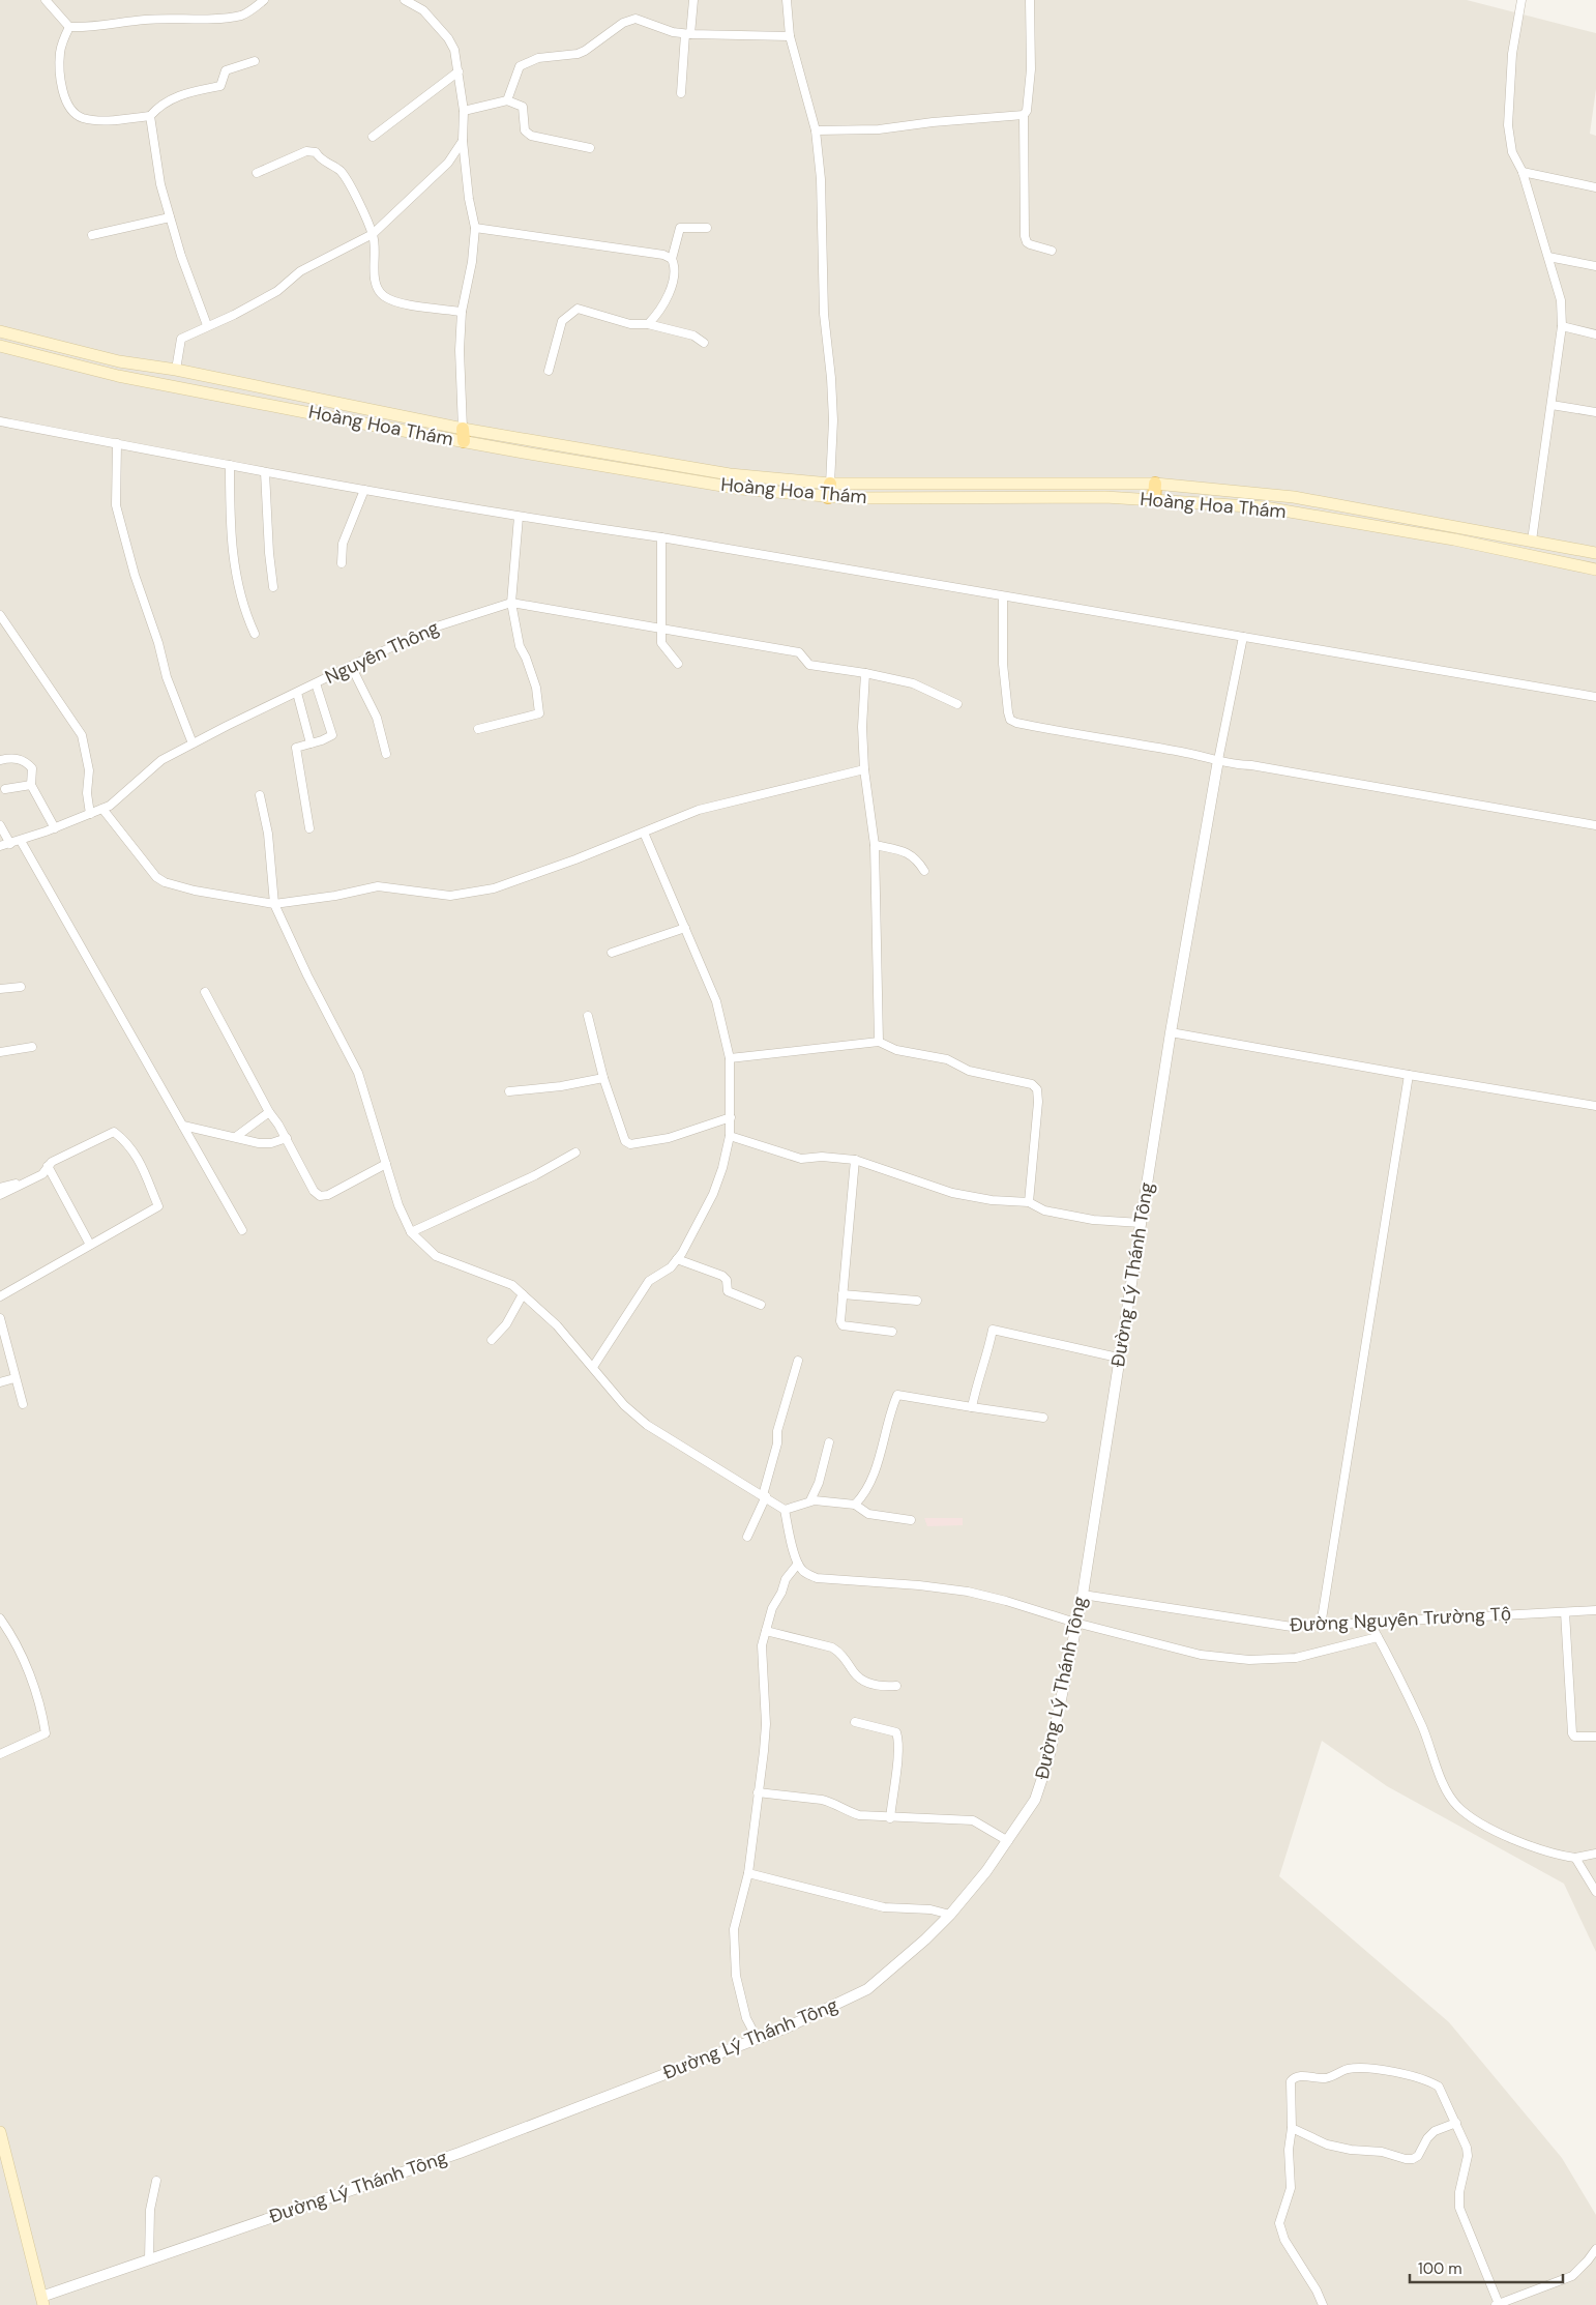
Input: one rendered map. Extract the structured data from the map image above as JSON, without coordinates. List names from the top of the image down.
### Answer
{
  "streets": {
    "main road": ["Hoàng Hoa Thám"],
    "street": ["Nguyễn Thông", "Đường Lý Thánh Tông", "Đường Nguyễn Trường Tộ"]
  },
  "crossings": [
    ["Đường Lý Thánh Tông", "Đường Nguyễn Trường Tộ"]
  ],
  "scale_bar": "100 m"
}
